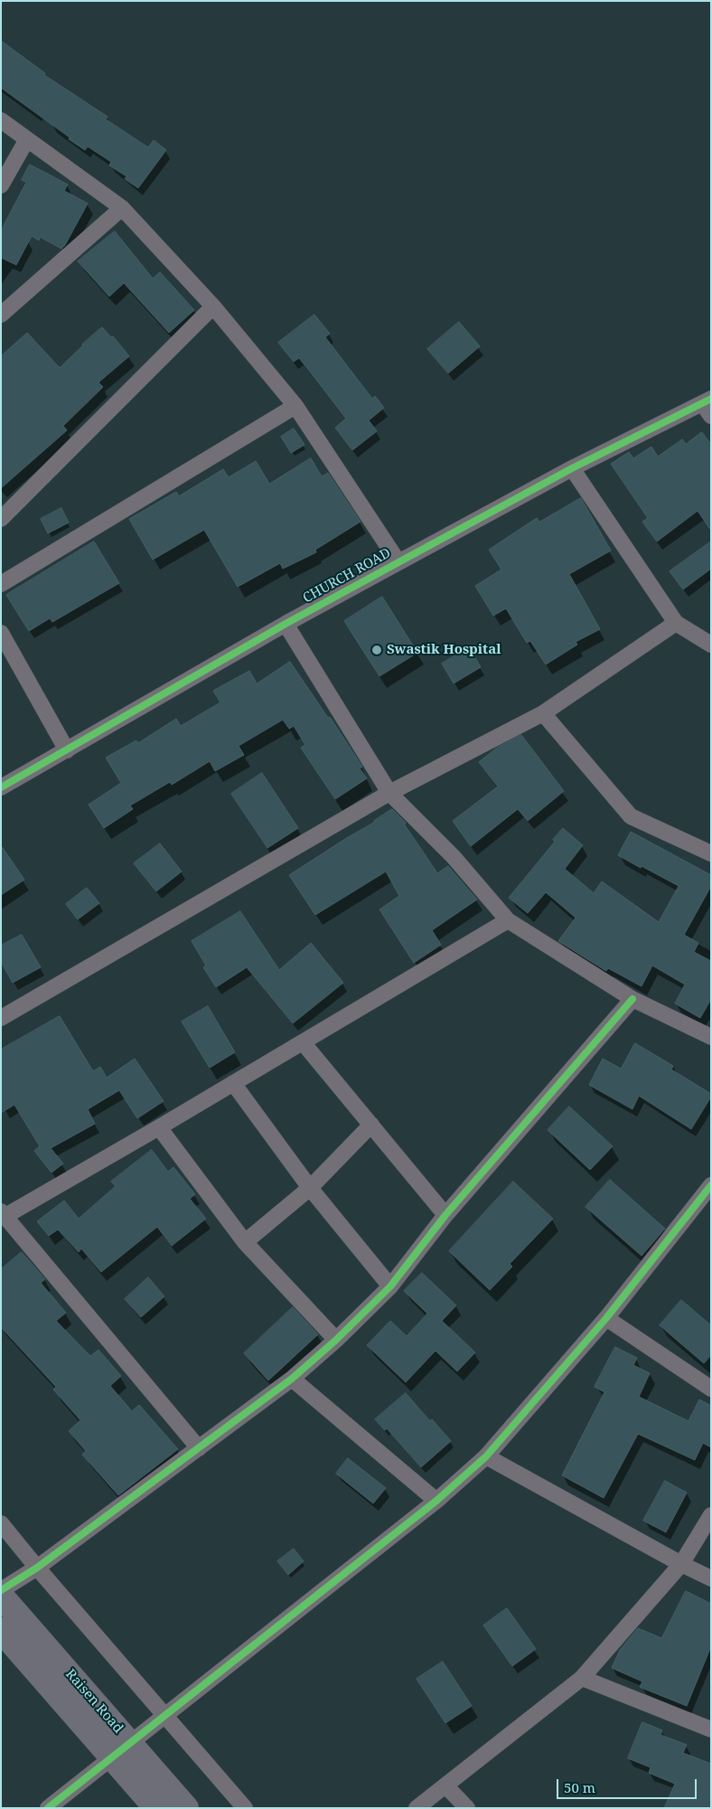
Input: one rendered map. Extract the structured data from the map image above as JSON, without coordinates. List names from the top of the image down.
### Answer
{
  "streets": {
    "main road": ["Raisen Road"],
    "street": ["CHURCH ROAD"]
  },
  "places": ["Swastik Hospital"],
  "scale_bar": "50 m"
}
